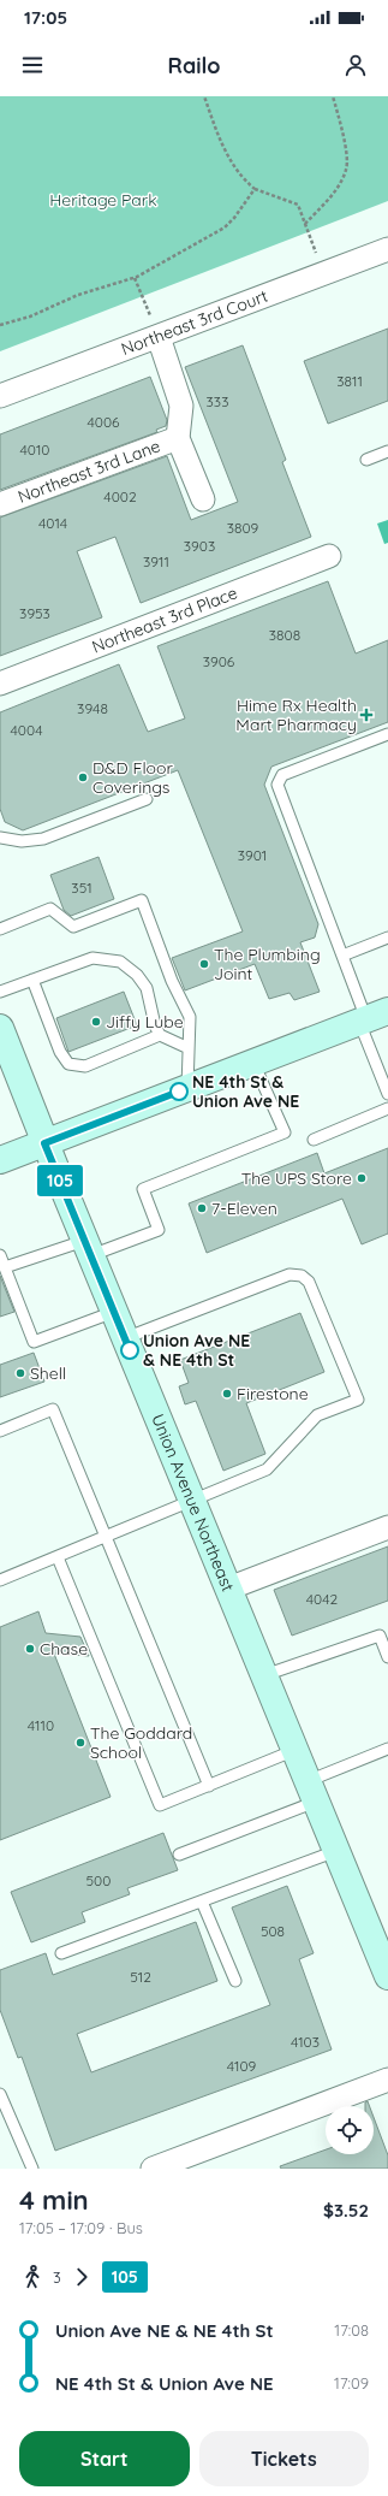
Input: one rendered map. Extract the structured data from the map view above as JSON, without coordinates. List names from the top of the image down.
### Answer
{
  "streets": {
    "street": [
      "Northeast 3rd Court",
      "Northeast 3rd Lane",
      "Northeast 3rd Place",
      "Union Avenue Northeast"
    ]
  },
  "parks": ["Heritage Park"],
  "places": {
    "health": ["Hime Rx Health Mart Pharmacy"],
    "other": [
      "D&D Floor Coverings",
      "The Plumbing Joint",
      "Jiffy Lube",
      "NE 4th St & Union Ave NE",
      "The UPS Store",
      "7-Eleven",
      "Union Ave NE & NE 4th St",
      "Shell",
      "Firestone",
      "Chase",
      "The Goddard School"
    ]
  },
  "lines": ["bus line 105"],
  "house_numbers": [
    "3811",
    "333",
    "4006",
    "4010",
    "4002",
    "4014",
    "3809",
    "3903",
    "3911",
    "3953",
    "3808",
    "3906",
    "3948",
    "4004",
    "3901",
    "351",
    "4042",
    "4110",
    "500",
    "508",
    "512",
    "4103",
    "4109"
  ],
  "page": {
    "status": "17:05",
    "header": "Railo",
    "on_map": "105",
    "heading": ["4 min", "17:05 – 17:09 · Bus", "$3.52"],
    "legs": ["3", "105"],
    "list": [
      {
        "name": "Union Ave NE & NE 4th St",
        "value": "17:08"
      },
      {
        "name": "NE 4th St & Union Ave NE",
        "value": "17:09"
      }
    ],
    "buttons": ["Start", "Tickets"]
  }
}
